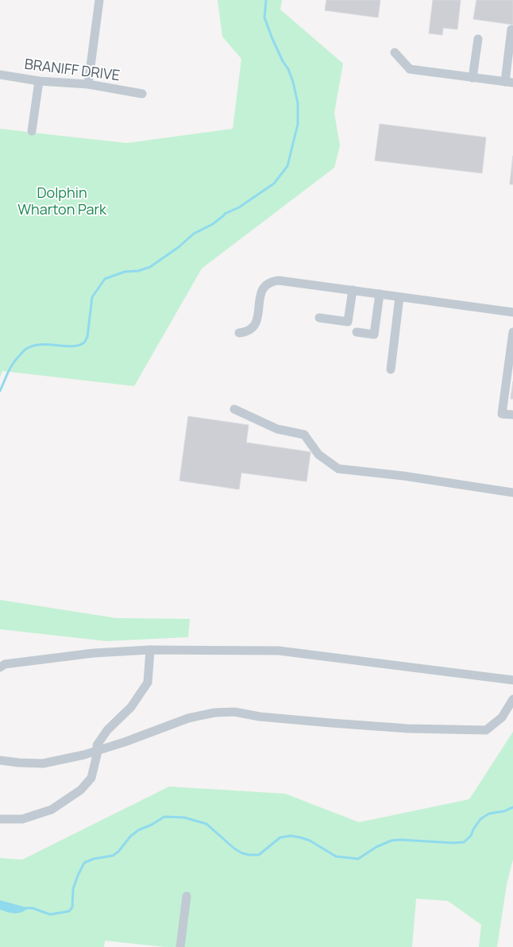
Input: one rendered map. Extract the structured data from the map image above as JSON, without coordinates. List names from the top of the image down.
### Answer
{
  "streets": {
    "street": ["BRANIFF DRIVE"]
  },
  "parks": ["Dolphin Wharton Park"]
}
